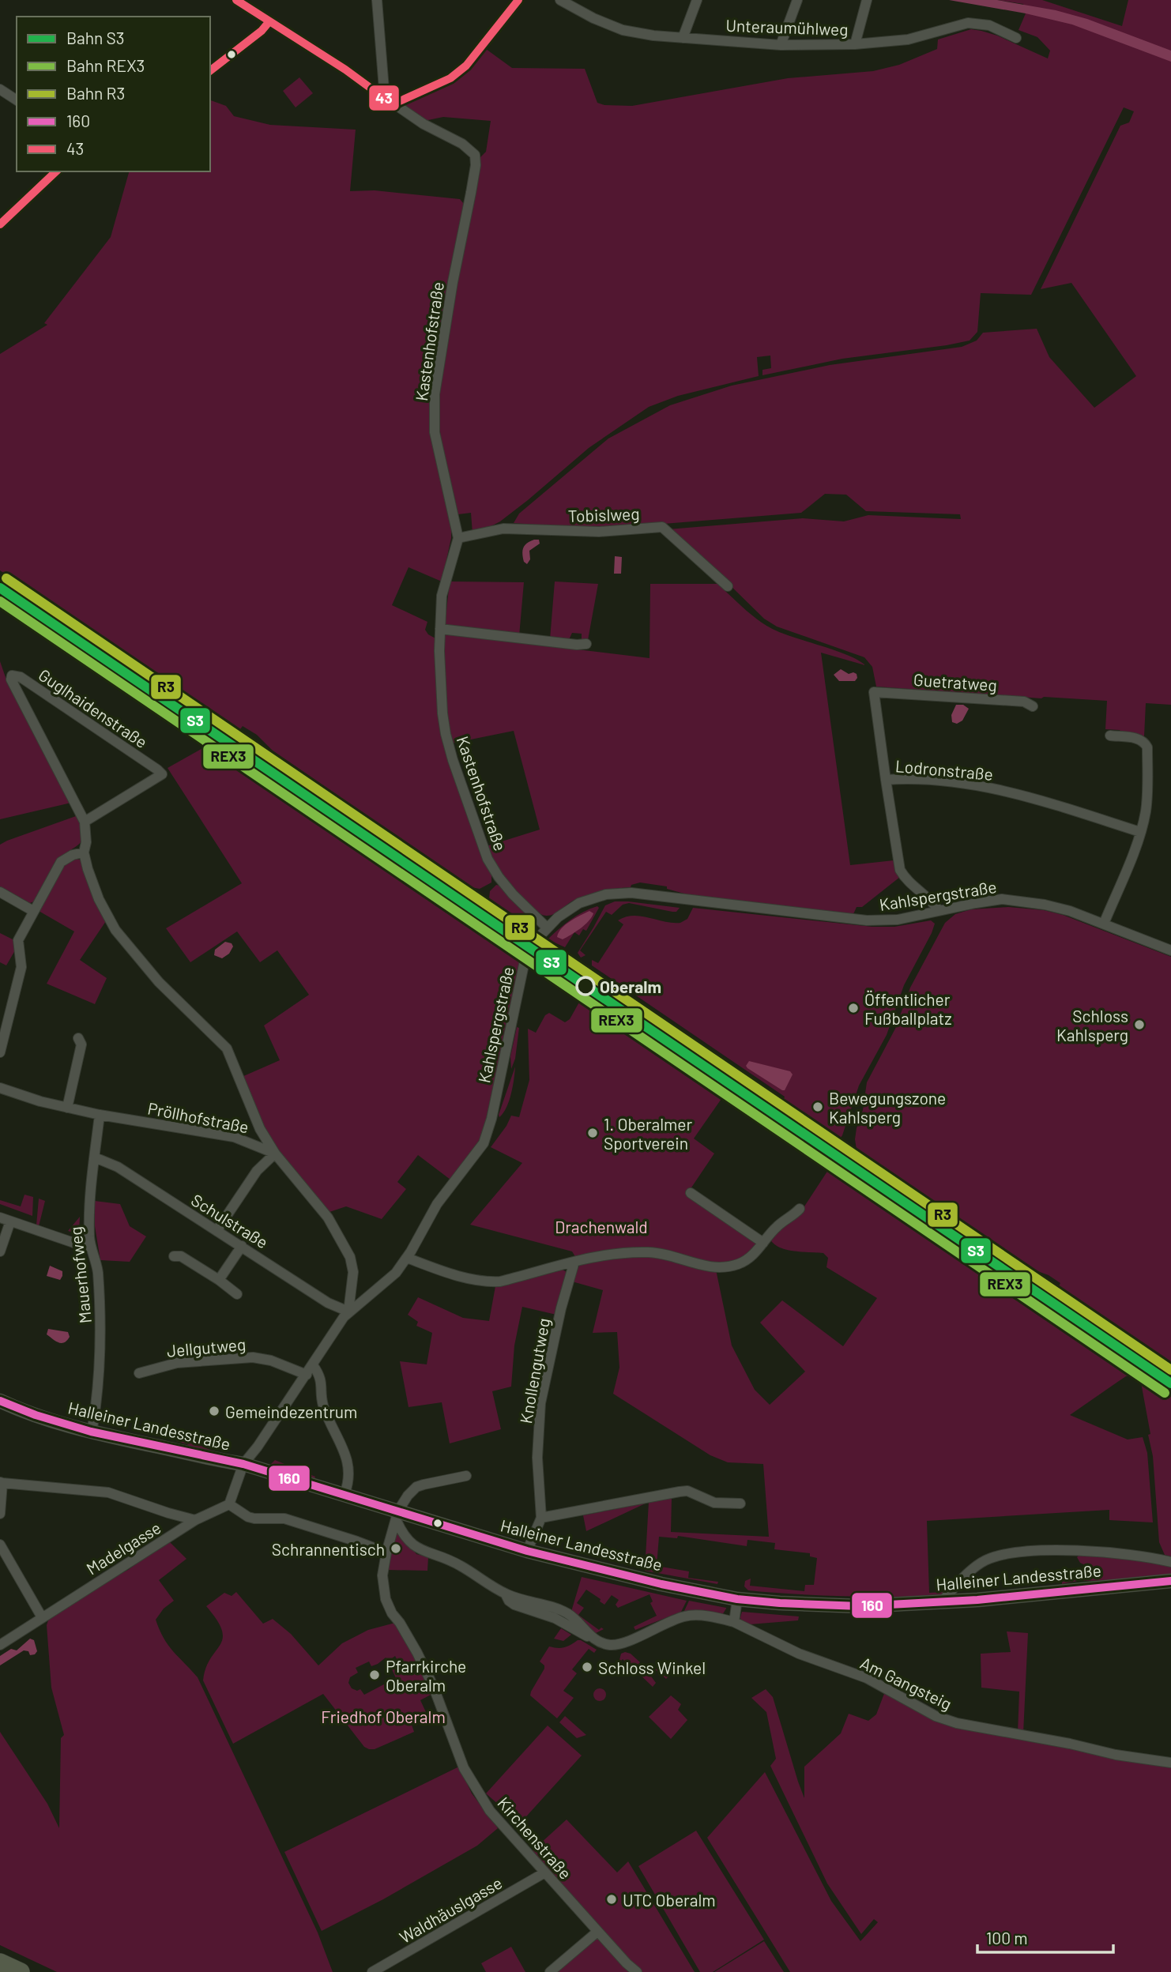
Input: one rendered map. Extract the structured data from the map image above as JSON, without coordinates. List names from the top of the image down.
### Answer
{
  "streets": {
    "main road": ["Halleiner Landesstraße"],
    "street": [
      "Unteraumühlweg",
      "Kastenhofstraße",
      "Tobislweg",
      "Guetratweg",
      "Guglhaidenstraße",
      "Lodronstraße",
      "Kahlspergstraße",
      "Pröllhofstraße",
      "Schulstraße",
      "Mauerhofweg",
      "Jellgutweg",
      "Knollengutweg",
      "Madelgasse",
      "Am Gangsteig",
      "Kirchenstraße",
      "Waldhäuslgasse"
    ]
  },
  "crossings": [
    ["Kastenhofstraße", "Tobislweg"],
    ["Kastenhofstraße", "Kahlspergstraße"],
    ["Guetratweg", "Lodronstraße"],
    ["Guglhaidenstraße", "Pröllhofstraße"],
    ["Lodronstraße", "Kahlspergstraße"],
    ["Kahlspergstraße", "Pröllhofstraße"],
    ["Kahlspergstraße", "Schulstraße"],
    ["Kahlspergstraße", "Jellgutweg"],
    ["Kahlspergstraße", "Halleiner Landesstraße"],
    ["Pröllhofstraße", "Schulstraße"],
    ["Pröllhofstraße", "Mauerhofweg"],
    ["Schulstraße", "Mauerhofweg"],
    ["Mauerhofweg", "Halleiner Landesstraße"],
    ["Knollengutweg", "Halleiner Landesstraße"],
    ["Halleiner Landesstraße", "Am Gangsteig"],
    ["Halleiner Landesstraße", "Kirchenstraße"],
    ["Am Gangsteig", "Kirchenstraße"],
    ["Kirchenstraße", "Waldhäuslgasse"]
  ],
  "parks": ["Drachenwald", "Friedhof Oberalm"],
  "places": [
    "Oberalm",
    "Öffentlicher Fußballplatz",
    "Schloss Kahlsperg",
    "Bewegungszone Kahlsperg",
    "1. Oberalmer Sportverein",
    "Gemeindezentrum",
    "Schrannentisch",
    "Schloss Winkel",
    "Pfarrkirche Oberalm",
    "UTC Oberalm"
  ],
  "lines": [
    "transit line 43",
    "rail line R3",
    "rail line S3",
    "rail line REX3",
    "transit line 160"
  ],
  "legend": [
    "Bahn S3",
    "Bahn REX3",
    "Bahn R3",
    "160",
    "43"
  ],
  "scale_bar": "100 m"
}
